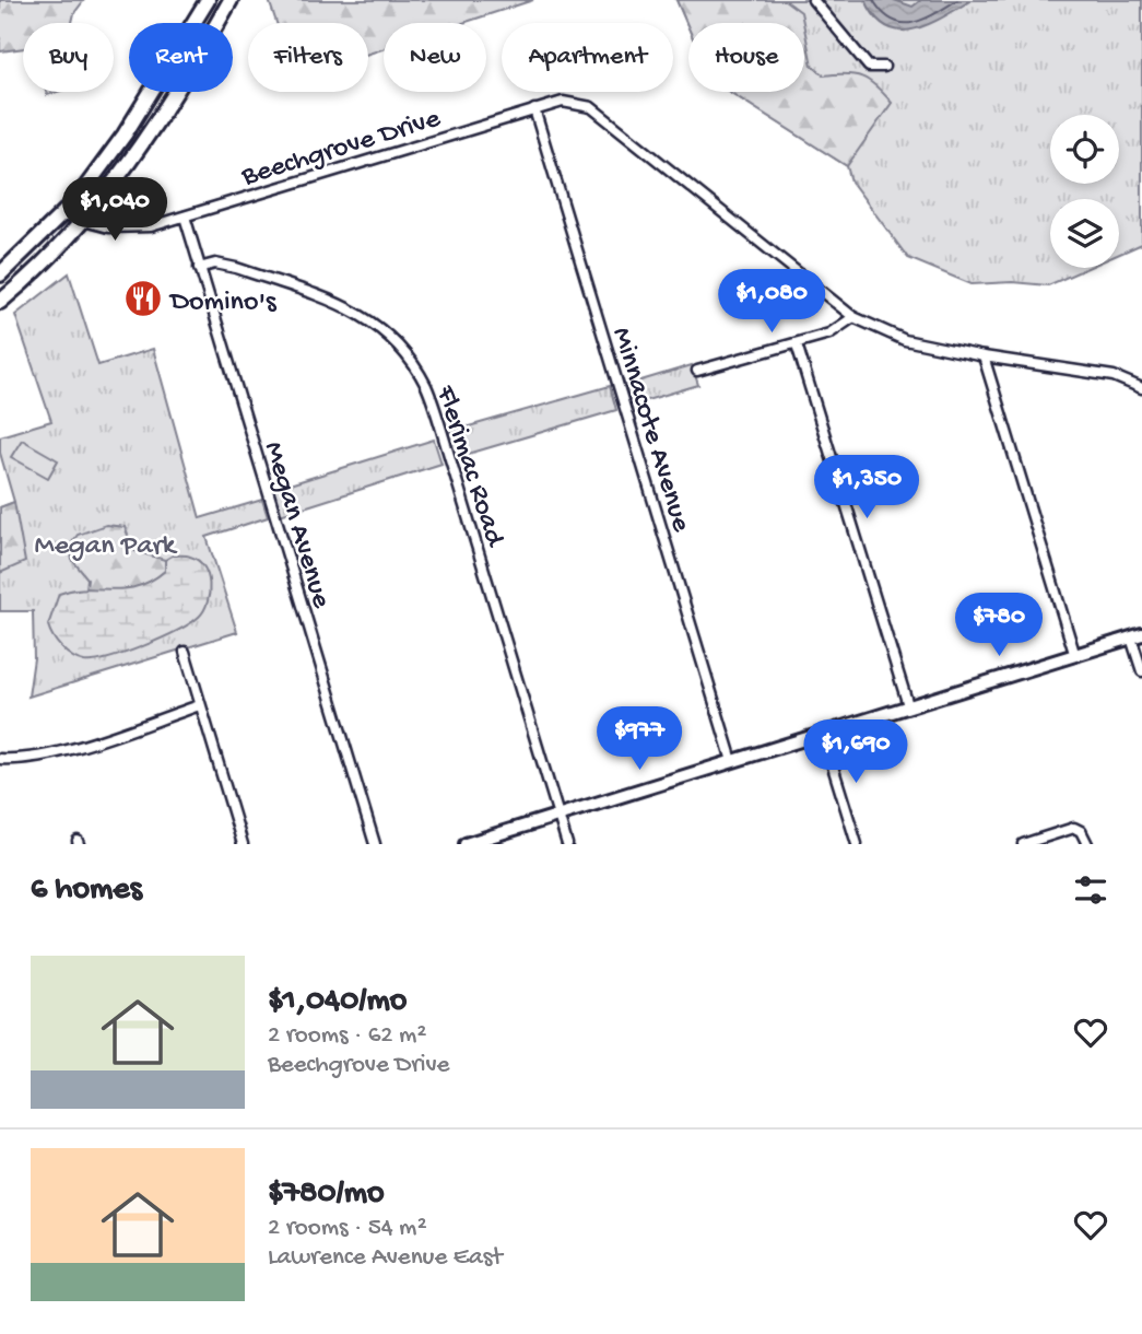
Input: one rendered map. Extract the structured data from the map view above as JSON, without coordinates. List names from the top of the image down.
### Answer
{
  "streets": {
    "street": [
      "Beechgrove Drive",
      "Minnacote Avenue",
      "Flerimac Road",
      "Megan Avenue"
    ]
  },
  "crossings": [
    ["Beechgrove Drive", "Minnacote Avenue"],
    ["Beechgrove Drive", "Megan Avenue"],
    ["Flerimac Road", "Megan Avenue"]
  ],
  "parks": ["Megan Park"],
  "places": {
    "restaurant": ["Domino's"]
  },
  "page": {
    "chip": [
      "Buy",
      "Rent",
      "Filters",
      "New",
      "Apartment",
      "House"
    ],
    "price": [
      "$1,040",
      "$1,080",
      "$1,350",
      "$780",
      "$977",
      "$1,690"
    ],
    "heading": "6 homes",
    "list": [
      {
        "name": "$1,040/mo",
        "note": "2 rooms · 62 m² · Beechgrove Drive"
      },
      {
        "name": "$780/mo",
        "note": "2 rooms · 54 m² · Lawrence Avenue East"
      }
    ]
  }
}
